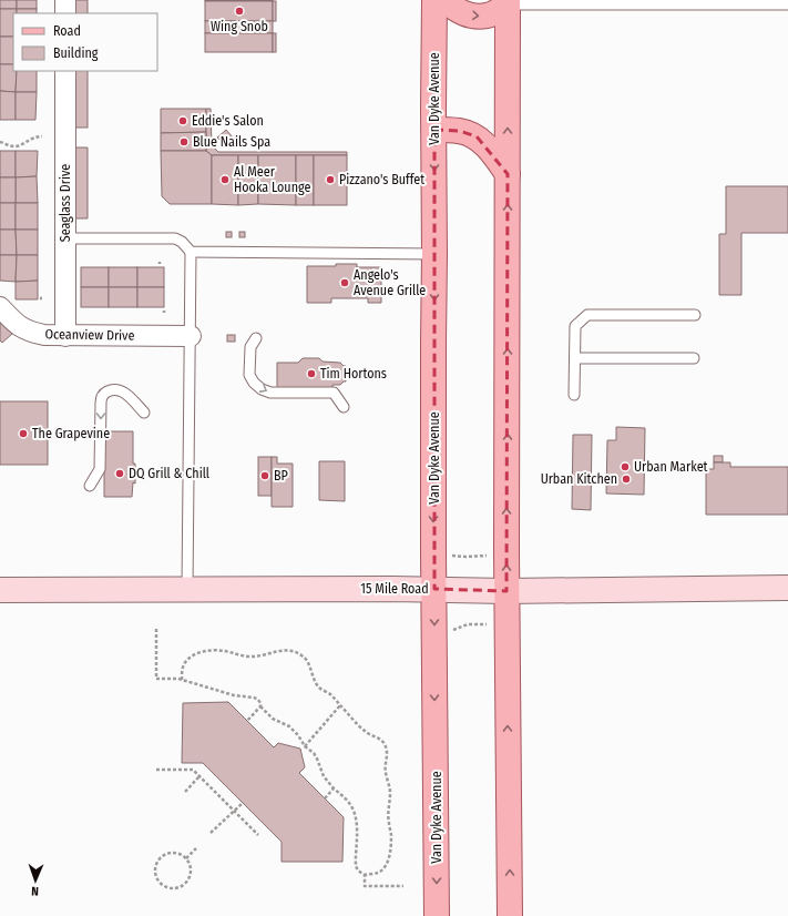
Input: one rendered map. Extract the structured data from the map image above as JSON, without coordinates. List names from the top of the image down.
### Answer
{
  "streets": {
    "main road": ["Van Dyke Avenue", "15 Mile Road"],
    "street": ["Seaglass Drive", "Oceanview Drive"]
  },
  "crossings": [
    ["Van Dyke Avenue", "15 Mile Road"],
    ["Seaglass Drive", "Oceanview Drive"]
  ],
  "places": [
    "Wing Snob",
    "Eddie's Salon",
    "Blue Nails Spa",
    "Al Meer Hooka Lounge",
    "Pizzano's Buffet",
    "Angelo's Avenue Grille",
    "Tim Hortons",
    "The Grapevine",
    "Urban Market",
    "DQ Grill & Chill",
    "BP",
    "Urban Kitchen"
  ],
  "legend": ["Road", "Building"],
  "north": "bottom"
}
